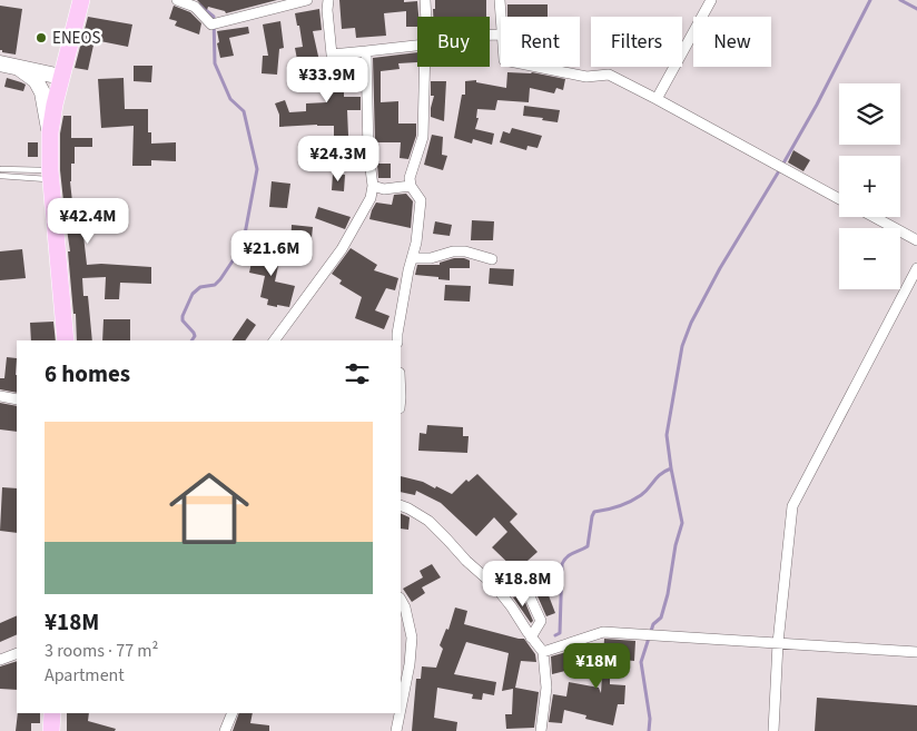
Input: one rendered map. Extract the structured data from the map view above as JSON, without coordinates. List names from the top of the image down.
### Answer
{
  "places": ["ENEOS"],
  "page": {
    "chip": [
      "Buy",
      "Rent",
      "Filters",
      "New"
    ],
    "price": [
      "¥33.9M",
      "¥24.3M",
      "¥42.4M",
      "¥21.6M",
      "¥18.8M",
      "¥18M"
    ],
    "map_buttons": ["+", "−"],
    "heading": "6 homes",
    "list": [
      {
        "name": "¥18M",
        "note": "3 rooms · 77 m² · Apartment"
      }
    ]
  }
}
